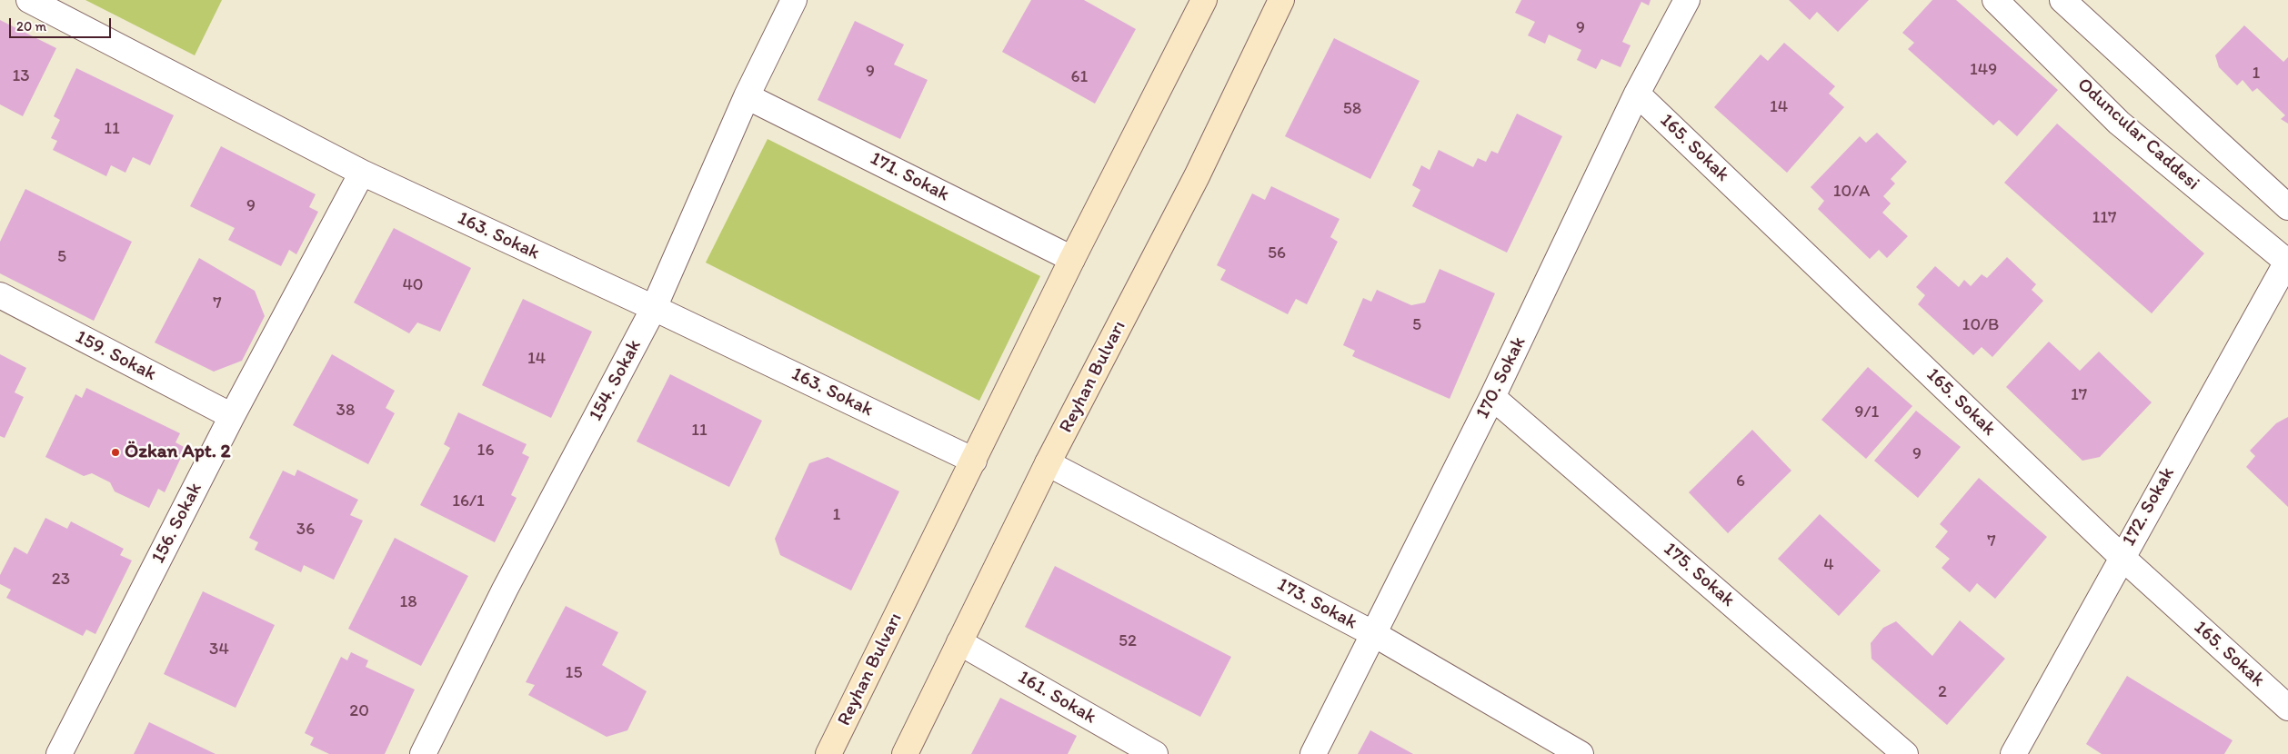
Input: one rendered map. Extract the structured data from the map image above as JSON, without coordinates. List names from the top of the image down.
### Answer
{
  "streets": {
    "main road": ["Reyhan Bulvarı"],
    "street": [
      "Oduncular Caddesi",
      "165. Sokak",
      "171. Sokak",
      "163. Sokak",
      "159. Sokak",
      "170. Sokak",
      "154. Sokak",
      "172. Sokak",
      "156. Sokak",
      "175. Sokak",
      "173. Sokak",
      "161. Sokak"
    ]
  },
  "crossings": [
    ["Oduncular Caddesi", "172. Sokak"],
    ["165. Sokak", "170. Sokak"],
    ["165. Sokak", "172. Sokak"],
    ["171. Sokak", "Reyhan Bulvarı"],
    ["171. Sokak", "154. Sokak"],
    ["163. Sokak", "Reyhan Bulvarı"],
    ["163. Sokak", "154. Sokak"],
    ["163. Sokak", "156. Sokak"],
    ["159. Sokak", "156. Sokak"],
    ["Reyhan Bulvarı", "173. Sokak"],
    ["Reyhan Bulvarı", "161. Sokak"],
    ["170. Sokak", "175. Sokak"],
    ["170. Sokak", "173. Sokak"]
  ],
  "places": ["Özkan Apt. 2"],
  "house_numbers": [
    "9",
    "149",
    "9",
    "1",
    "13",
    "61",
    "14",
    "58",
    "11",
    "10/A",
    "9",
    "117",
    "56",
    "5",
    "40",
    "7",
    "5",
    "10/B",
    "14",
    "17",
    "38",
    "9/1",
    "11",
    "16",
    "9",
    "6",
    "16/1",
    "1",
    "36",
    "7",
    "4",
    "23",
    "18",
    "52",
    "34",
    "15",
    "2",
    "20"
  ],
  "scale_bar": "20 m"
}
